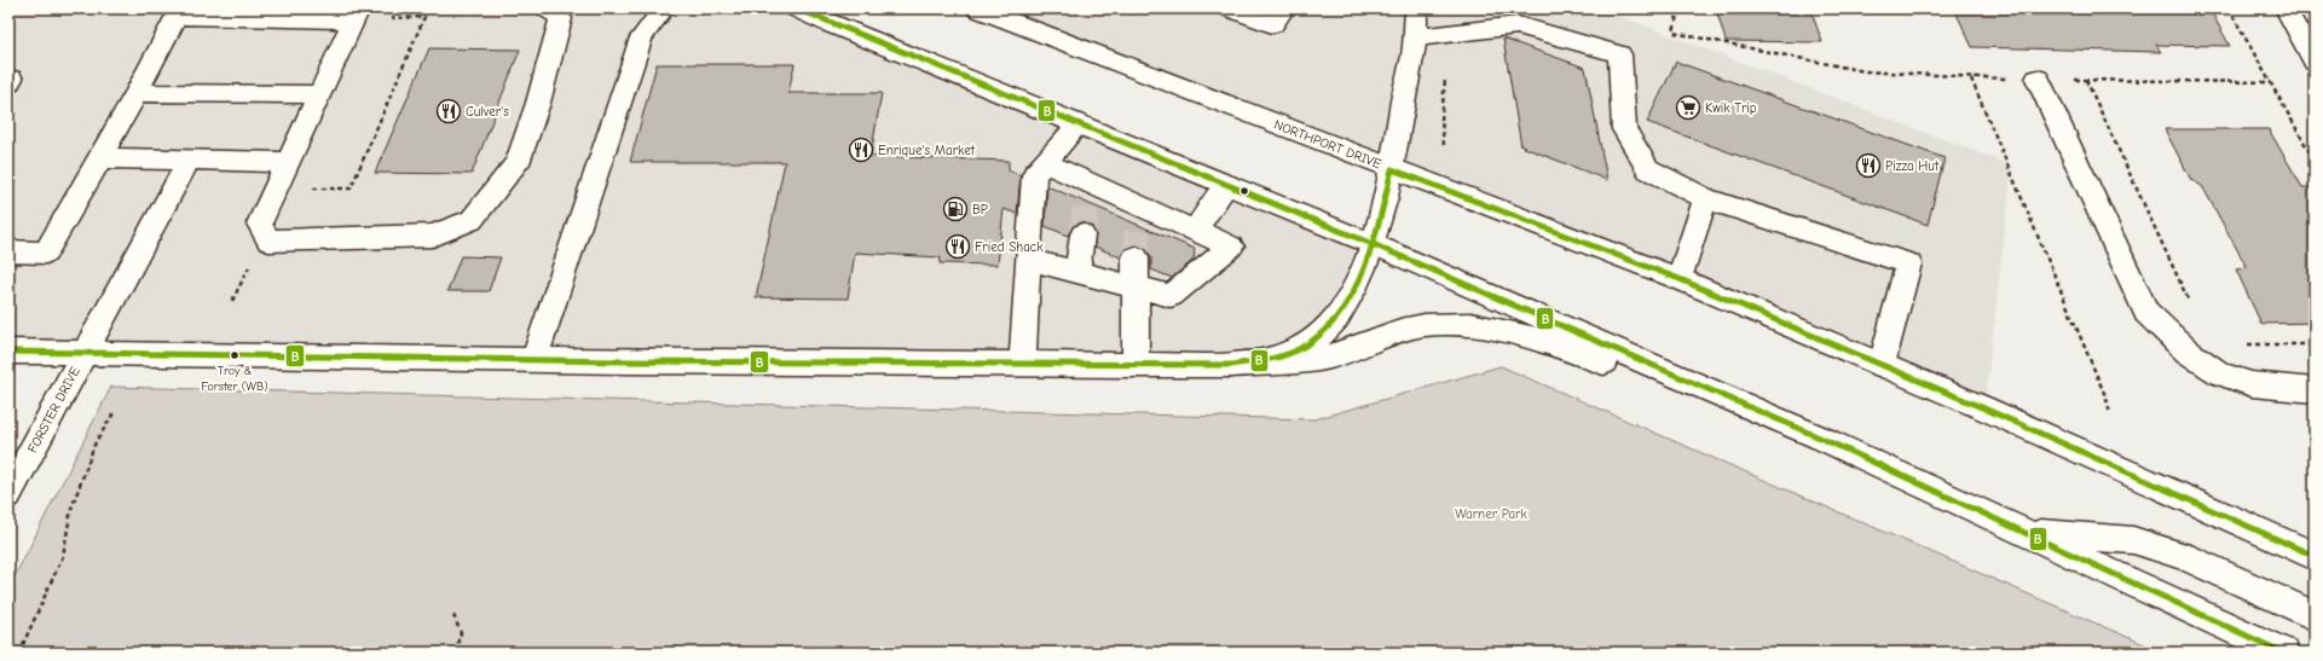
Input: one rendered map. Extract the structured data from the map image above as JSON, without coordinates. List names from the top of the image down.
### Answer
{
  "streets": {
    "main road": ["NORTHPORT DRIVE", "FORSTER DRIVE"]
  },
  "parks": ["Warner Park"],
  "places": {
    "supermarket": ["Kwik Trip"],
    "restaurant": [
      "Culver's",
      "Enrique's Market",
      "Pizza Hut",
      "Fried Shack"
    ],
    "fuel station": ["BP"],
    "other": ["Troy & Forster (WB)"]
  },
  "lines": ["transit line B"]
}
